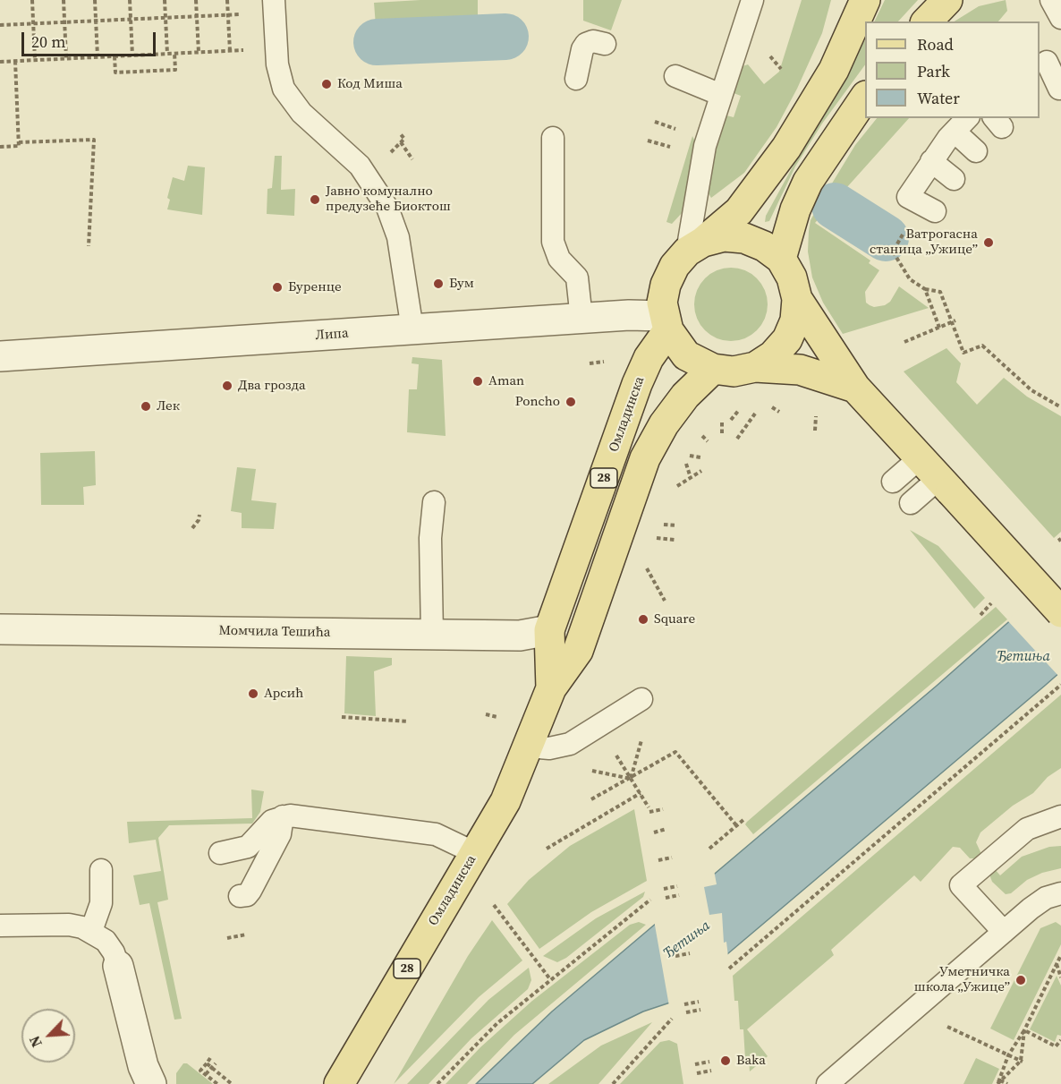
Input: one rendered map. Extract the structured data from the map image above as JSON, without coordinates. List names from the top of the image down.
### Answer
{
  "streets": {
    "main road": ["Омладинска", "28"],
    "street": ["Липа", "Момчила Тешића"]
  },
  "crossings": [
    ["Липа", "Омладинска"],
    ["Омладинска", "Момчила Тешића"]
  ],
  "water": ["Ђетиња"],
  "places": [
    "Код Миша",
    "Јавно комунално предузеће Биоктош",
    "Ватрогасна станица „Ужице”",
    "Бум",
    "Буренце",
    "Aman",
    "Два грозда",
    "Poncho",
    "Лек",
    "Square",
    "Арсић",
    "Уметничка школа „Ужице”",
    "Baka"
  ],
  "legend": ["Road", "Park", "Water"],
  "scale_bar": "20 m",
  "north": "bottom left"
}
